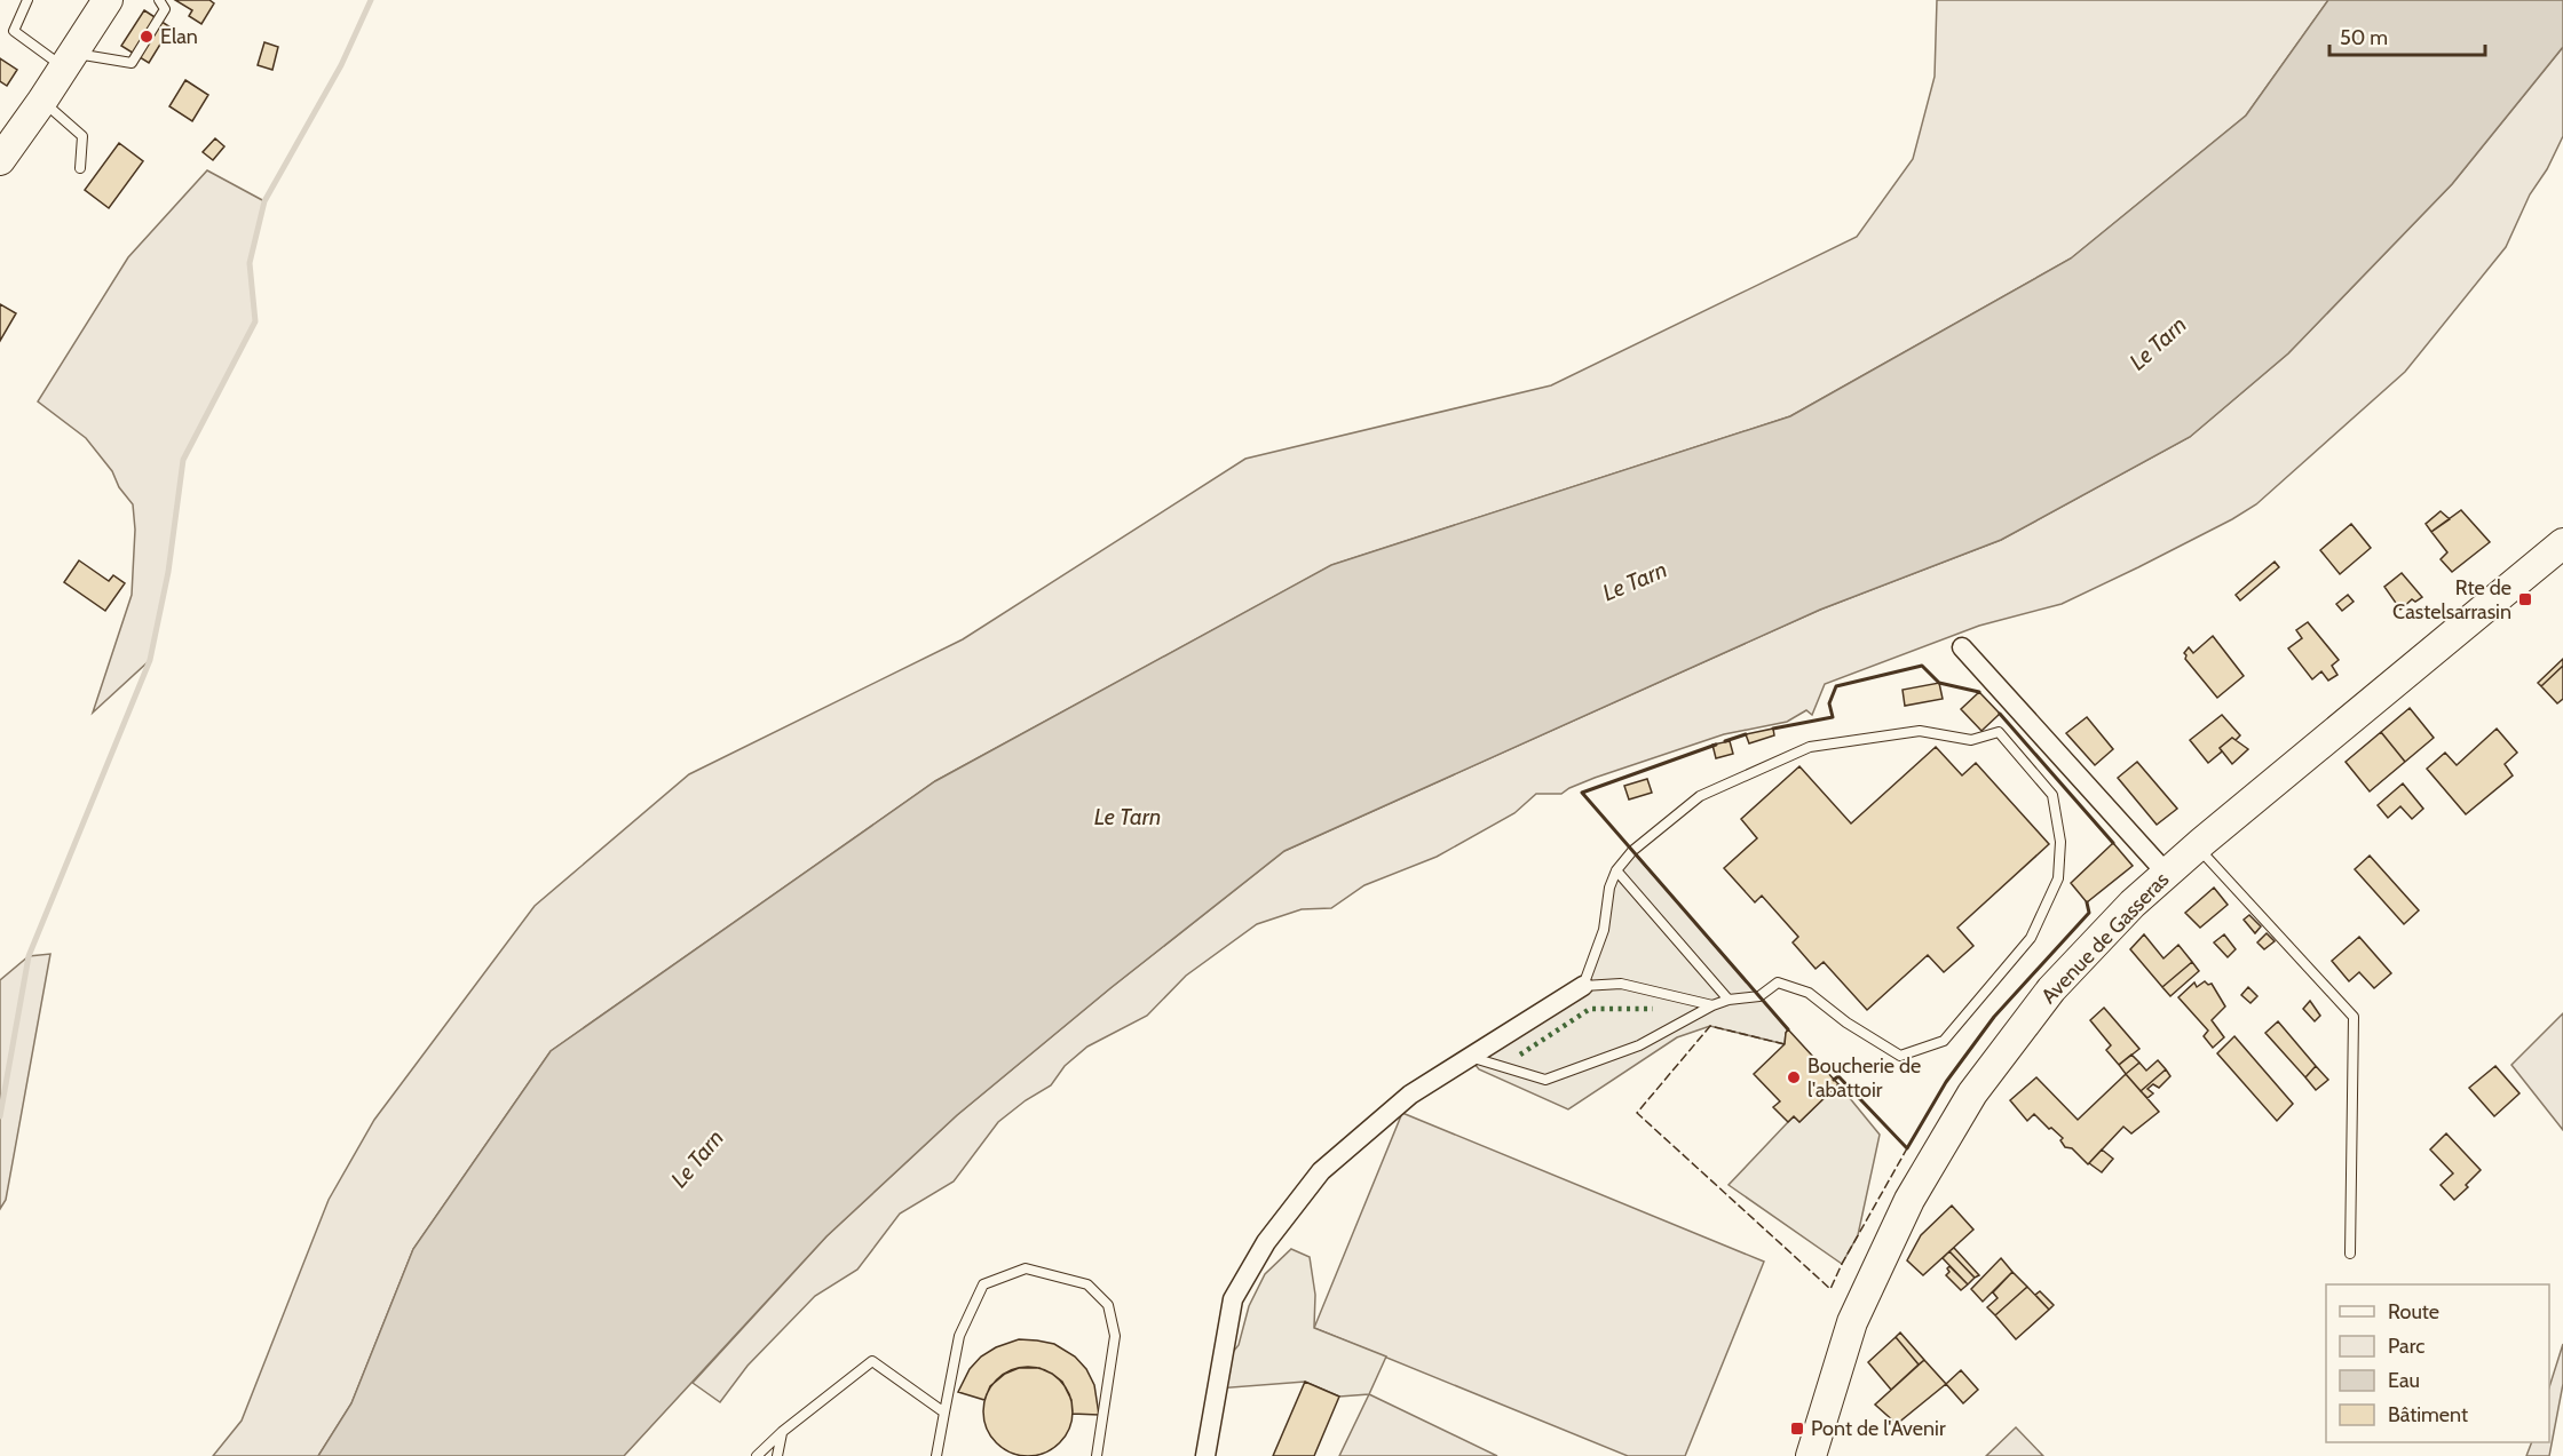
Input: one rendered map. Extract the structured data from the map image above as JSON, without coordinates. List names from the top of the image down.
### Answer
{
  "streets": {
    "main road": ["Avenue de Gasseras"]
  },
  "water": ["Le Tarn"],
  "places": {
    "other": ["Elan", "Boucherie de l'abattoir"],
    "transit": ["Rte de Castelsarrasin", "Pont de l'Avenir"]
  },
  "legend": [
    "Route",
    "Parc",
    "Eau",
    "Bâtiment"
  ],
  "scale_bar": "50 m"
}
